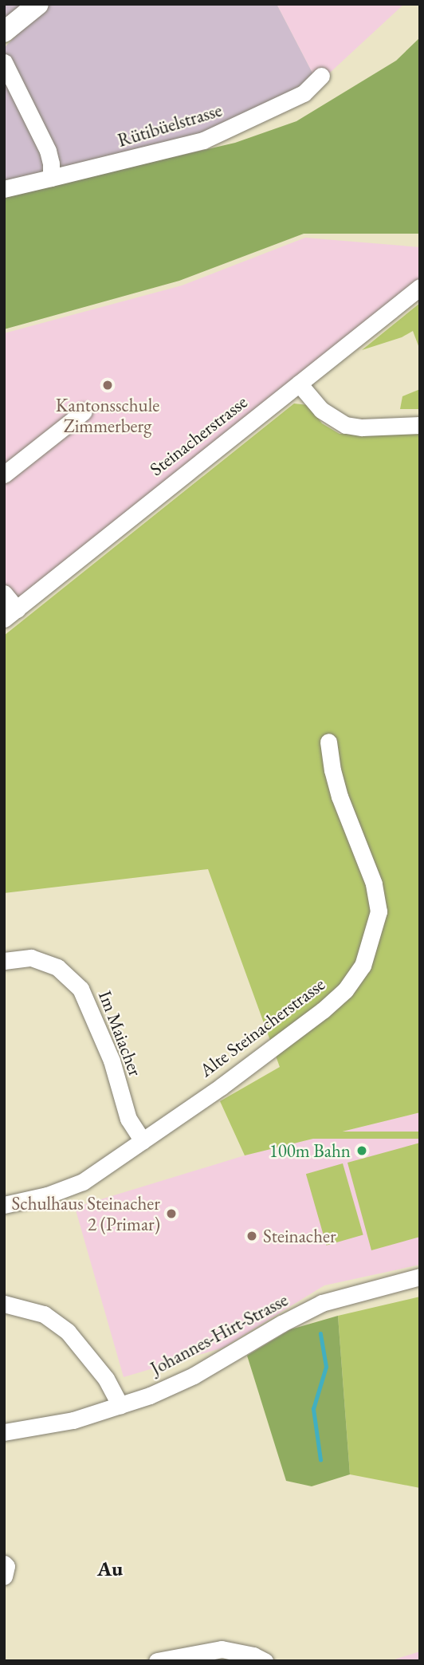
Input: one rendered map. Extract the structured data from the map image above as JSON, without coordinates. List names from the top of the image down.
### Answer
{
  "streets": {
    "street": [
      "Rütibüelstrasse",
      "Steinacherstrasse",
      "Alte Steinacherstrasse",
      "Im Maiacher",
      "Johannes-Hirt-Strasse"
    ]
  },
  "crossings": [
    ["Alte Steinacherstrasse", "Im Maiacher"]
  ],
  "districts": ["Au"],
  "places": [
    "Kantonsschule Zimmerberg",
    "100m Bahn",
    "Schulhaus Steinacher 2 (Primar)",
    "Steinacher"
  ]
}
